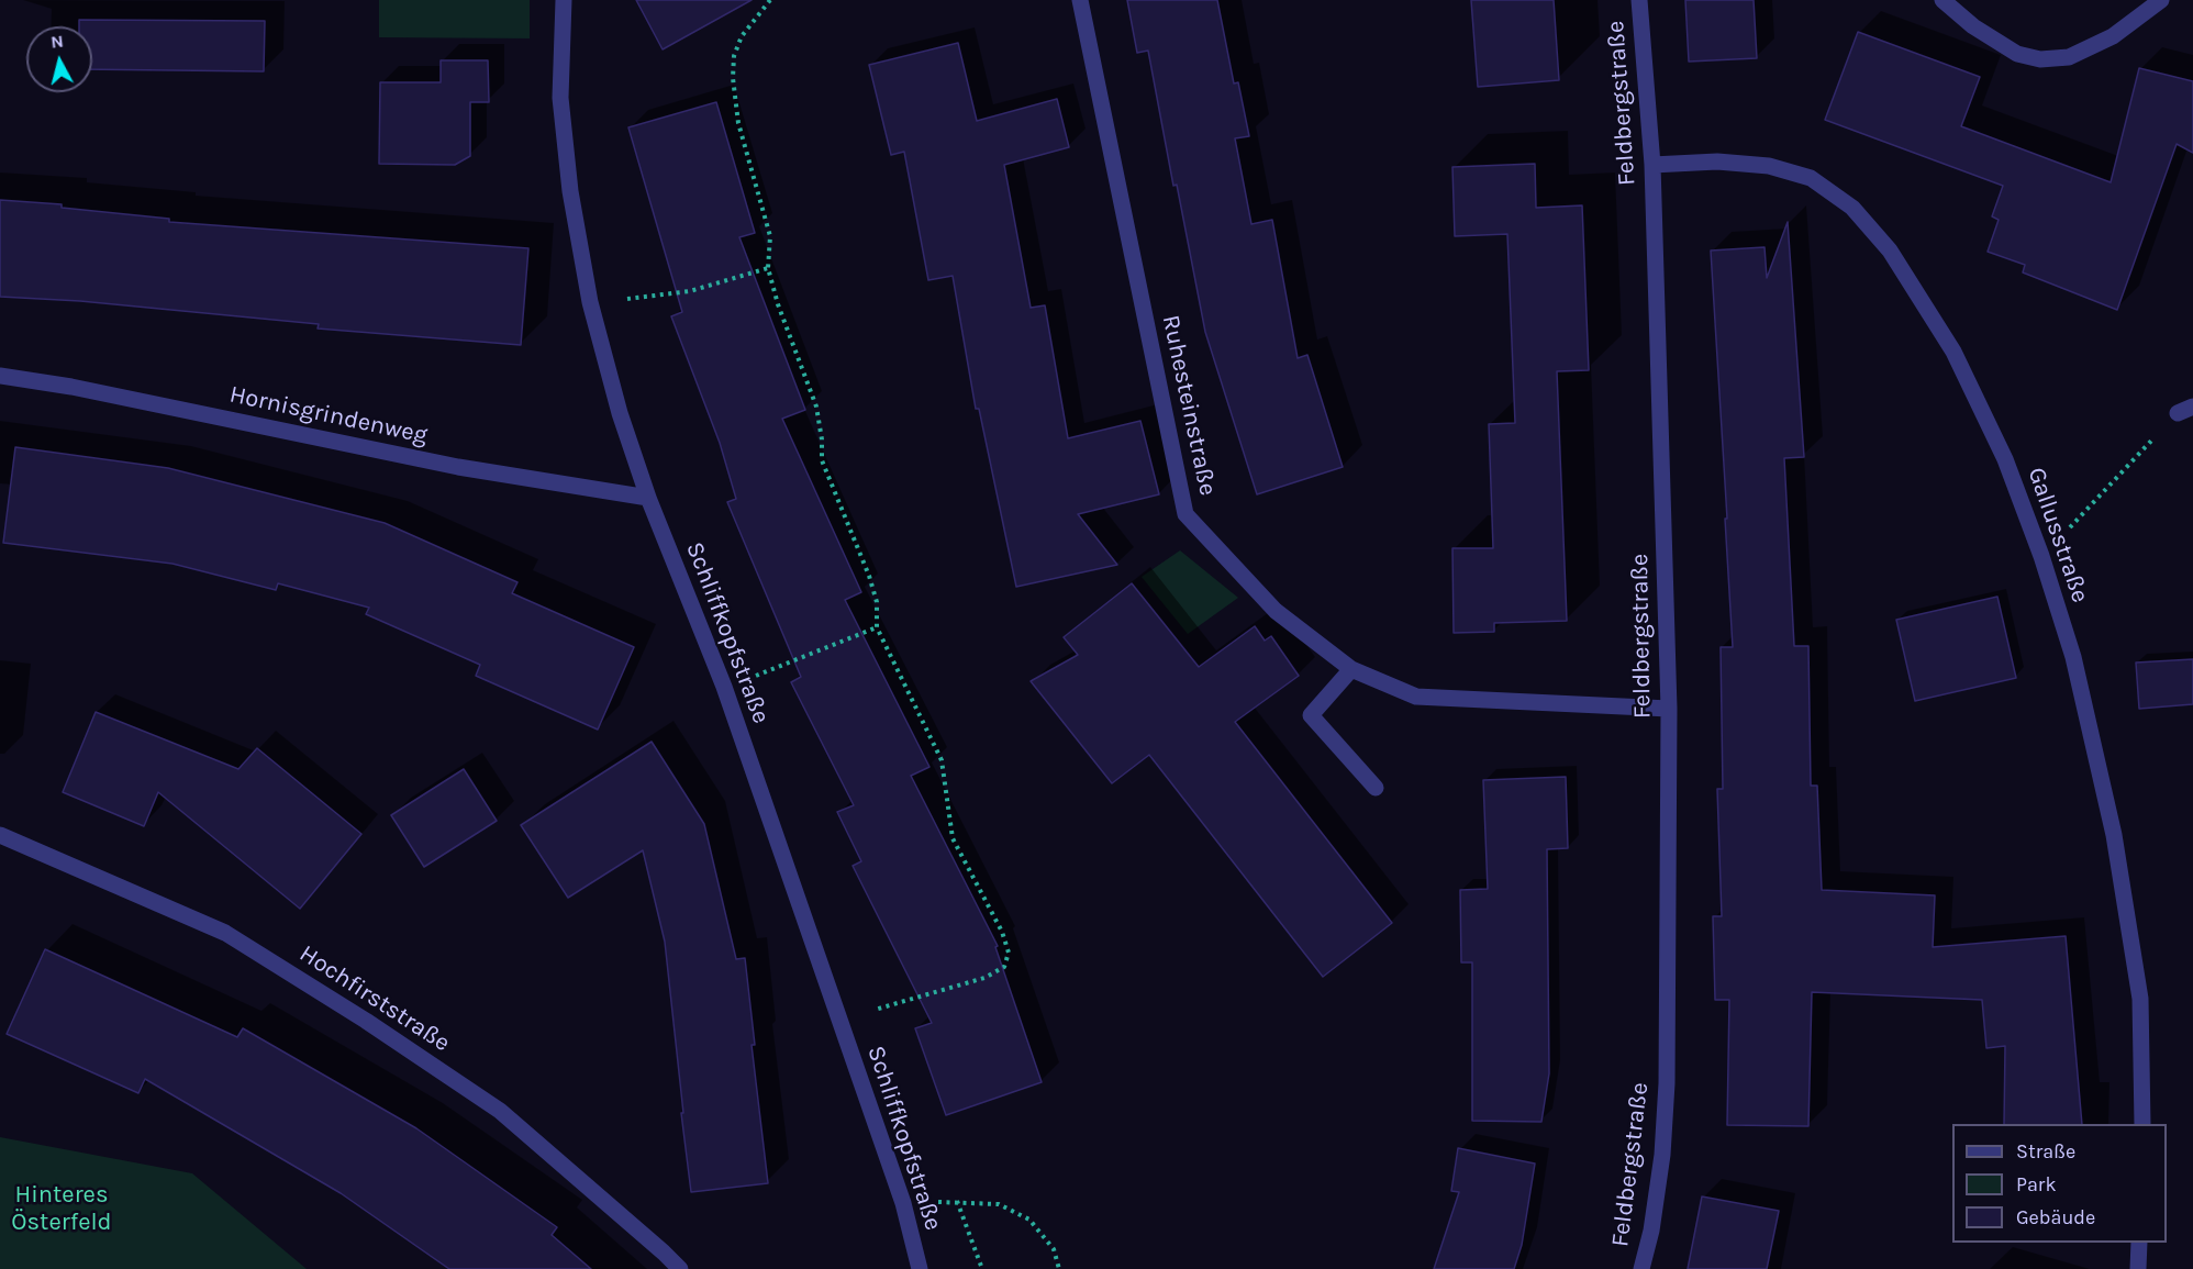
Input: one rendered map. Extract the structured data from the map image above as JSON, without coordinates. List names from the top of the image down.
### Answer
{
  "streets": {
    "street": [
      "Feldbergstraße",
      "Ruhesteinstraße",
      "Hornisgrindenweg",
      "Gallusstraße",
      "Schliffkopfstraße",
      "Hochfirststraße"
    ]
  },
  "crossings": [
    ["Feldbergstraße", "Ruhesteinstraße"],
    ["Feldbergstraße", "Gallusstraße"],
    ["Hornisgrindenweg", "Schliffkopfstraße"]
  ],
  "parks": ["Hinteres Österfeld"],
  "legend": ["Straße", "Park", "Gebäude"],
  "north": "top"
}
